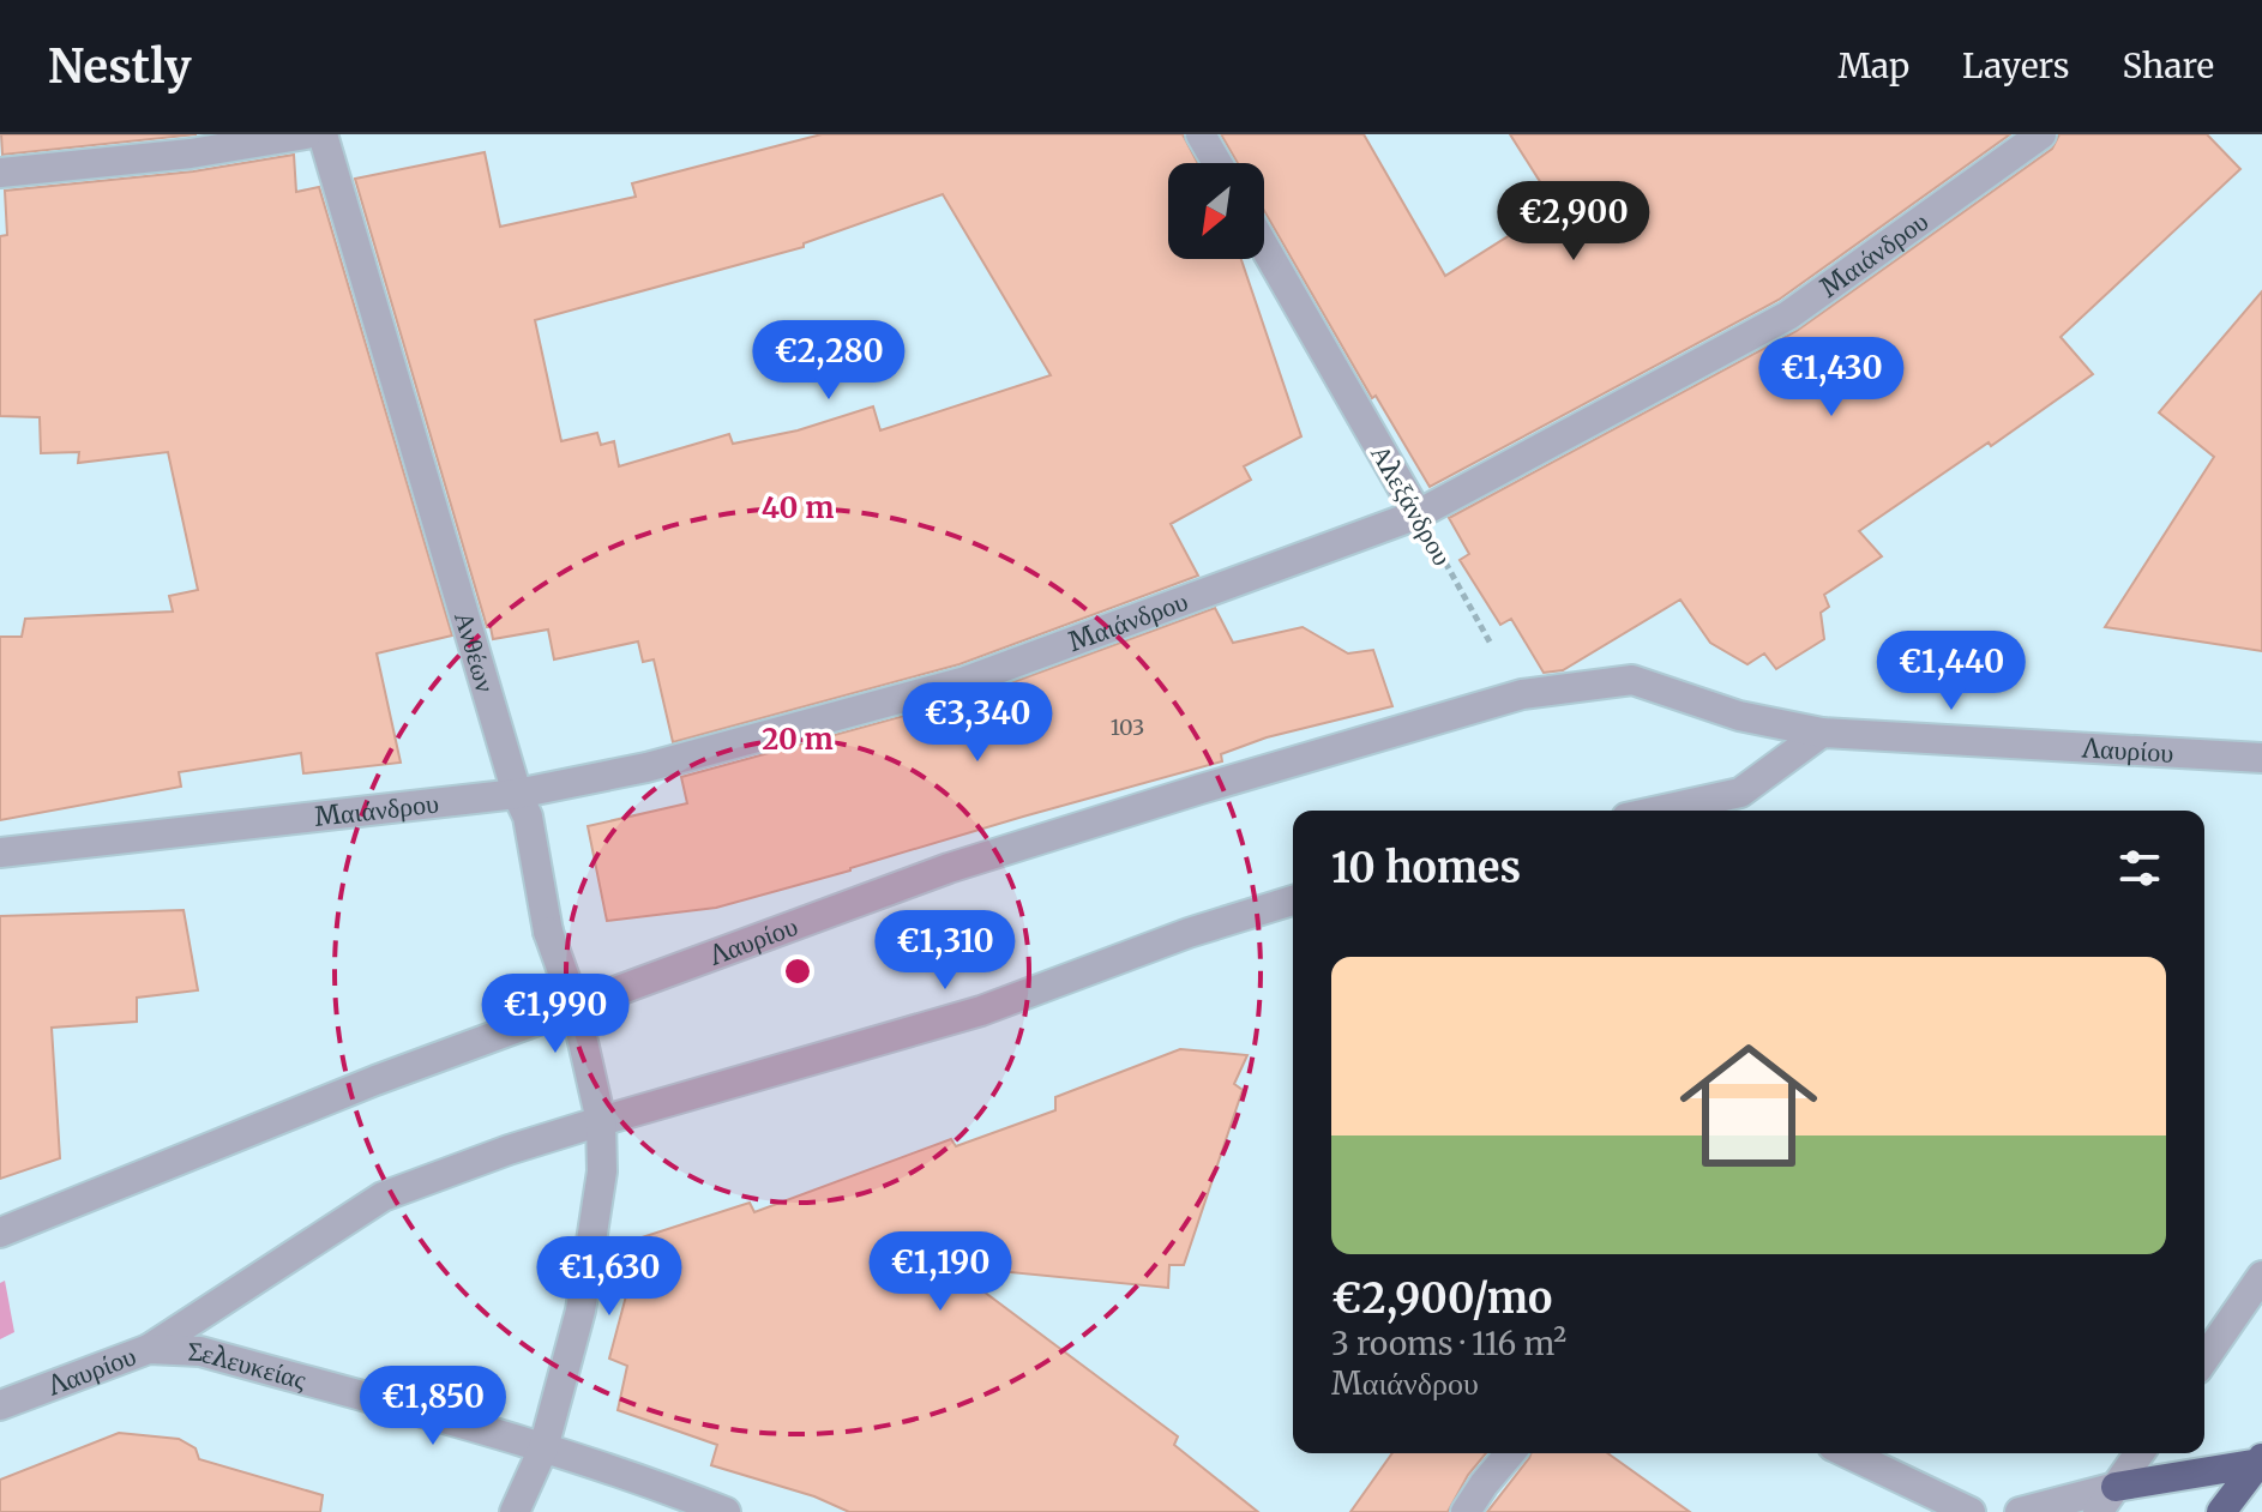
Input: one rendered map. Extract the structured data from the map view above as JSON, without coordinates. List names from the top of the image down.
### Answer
{
  "streets": {
    "street": [
      "Μαιάνδρου",
      "Αλεξάνδρου",
      "Ανθέων",
      "Λαυρίου",
      "Σελευκείας"
    ]
  },
  "crossings": [
    ["Μαιάνδρου", "Αλεξάνδρου"],
    ["Μαιάνδρου", "Ανθέων"],
    ["Αλεξάνδρου", "Λαυρίου"],
    ["Ανθέων", "Λαυρίου"],
    ["Ανθέων", "Σελευκείας"],
    ["Λαυρίου", "Σελευκείας"]
  ],
  "house_numbers": ["103"],
  "north": "bottom left",
  "page": {
    "header": "Nestly",
    "nav": ["Map", "Layers", "Share"],
    "price": [
      "€2,900",
      "€2,280",
      "€1,430",
      "€1,440",
      "€3,340",
      "€1,310",
      "€1,990",
      "€1,190",
      "€1,630",
      "€1,850"
    ],
    "heading": "10 homes",
    "list": [
      {
        "name": "€2,900/mo",
        "note": "3 rooms · 116 m² · Μαιάνδρου"
      }
    ]
  },
  "rings": ["40 m", "20 m"]
}
